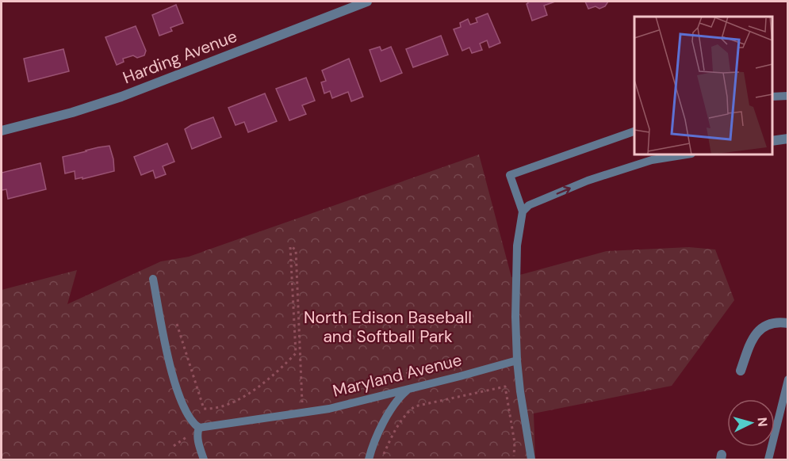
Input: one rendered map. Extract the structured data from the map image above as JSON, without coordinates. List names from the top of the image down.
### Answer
{
  "streets": {
    "street": ["Harding Avenue"],
    "lane": ["Maryland Avenue"]
  },
  "parks": ["North Edison Baseball and Softball Park"],
  "north": "right"
}
